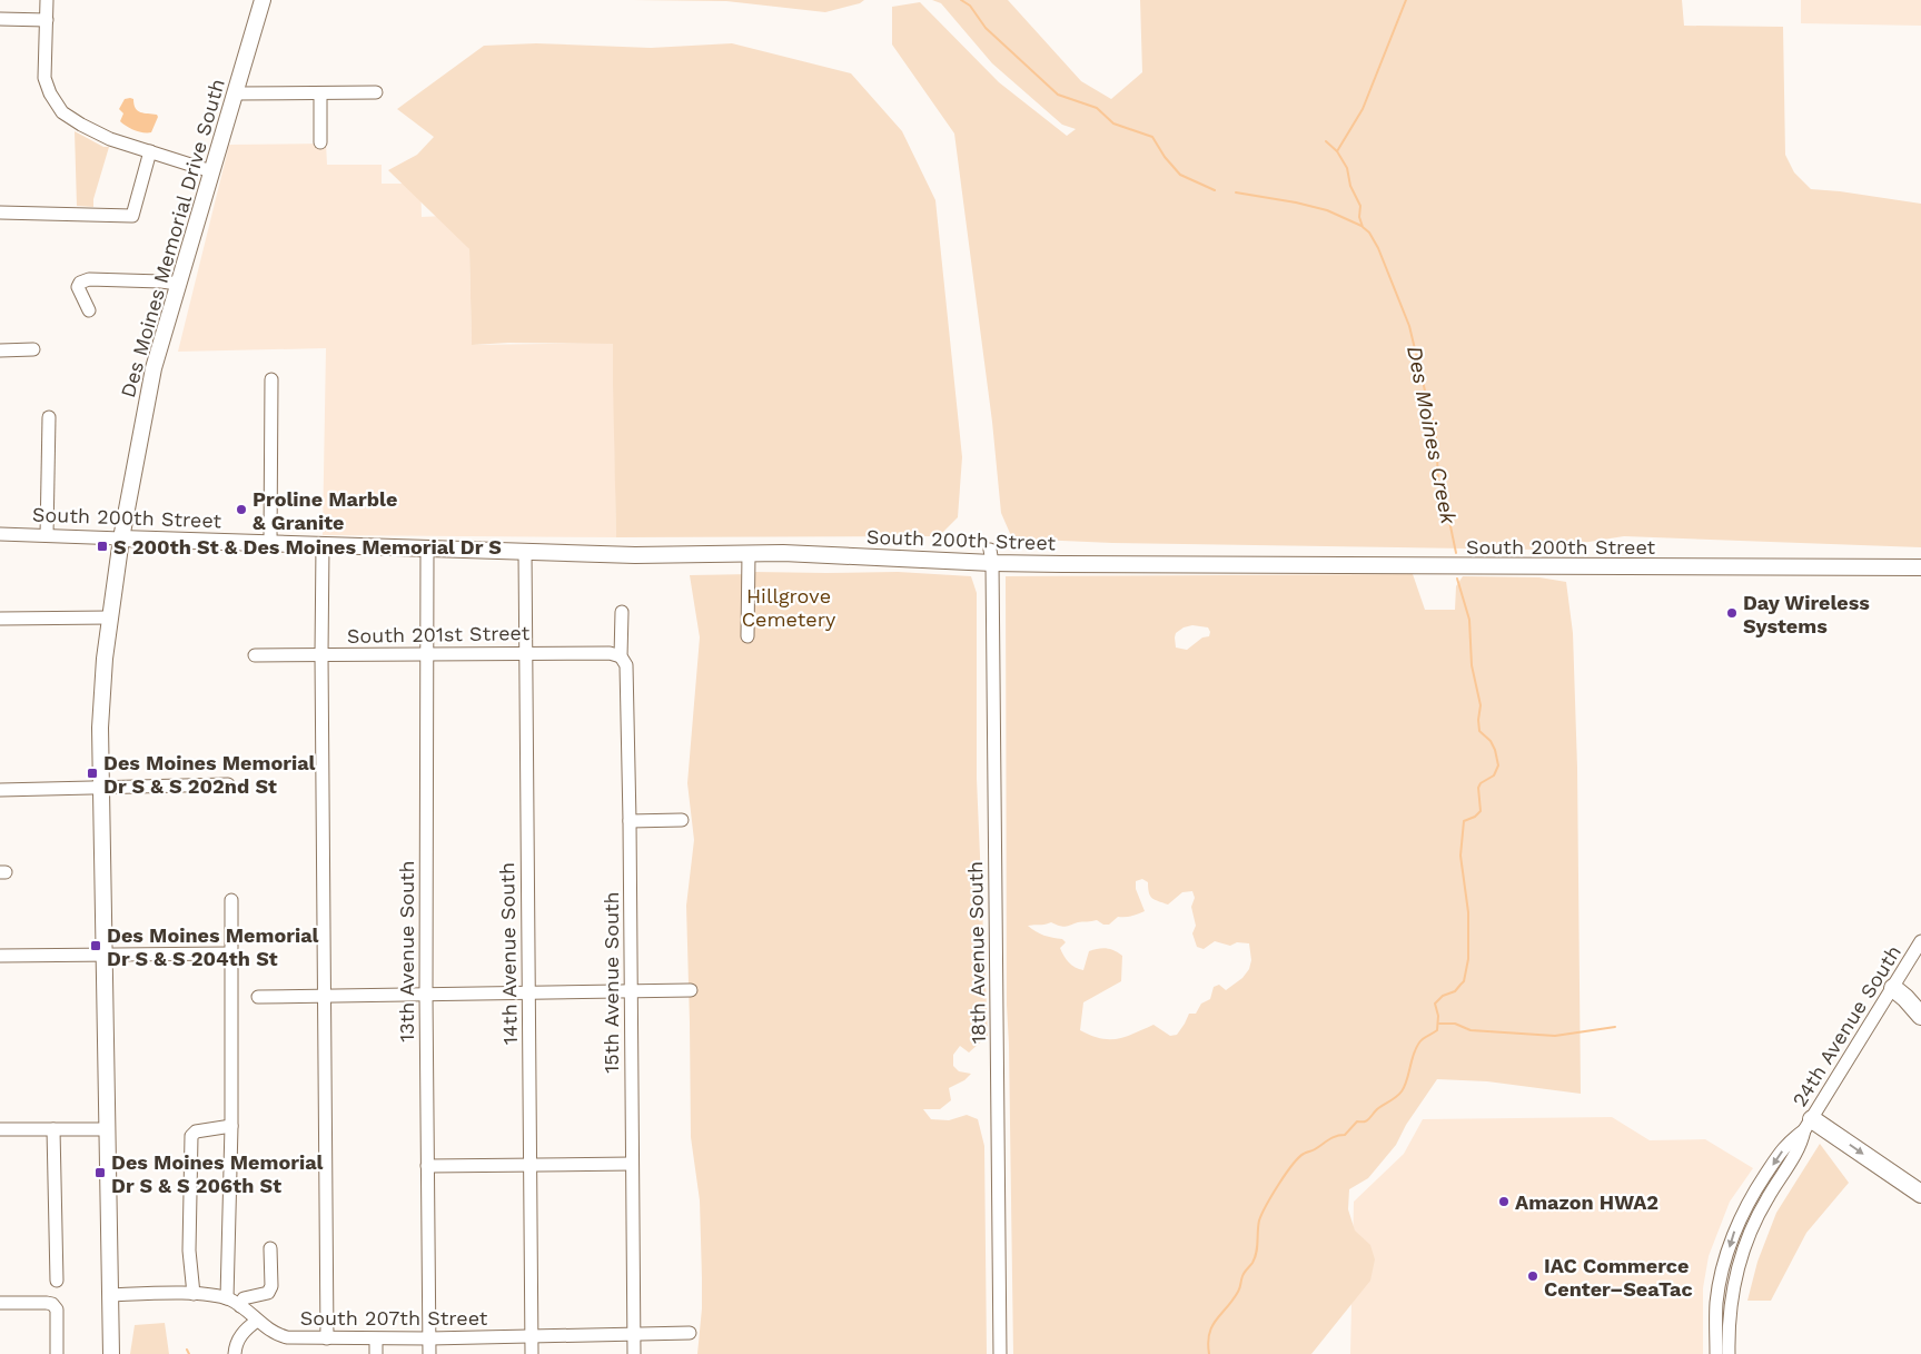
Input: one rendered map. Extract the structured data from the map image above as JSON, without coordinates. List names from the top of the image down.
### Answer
{
  "streets": {
    "main road": ["Des Moines Memorial Drive South", "South 200th Street"],
    "street": [
      "South 201st Street",
      "13th Avenue South",
      "18th Avenue South",
      "14th Avenue South",
      "15th Avenue South",
      "24th Avenue South",
      "South 207th Street"
    ]
  },
  "crossings": [
    ["Des Moines Memorial Drive South", "South 200th Street"],
    ["Des Moines Memorial Drive South", "South 207th Street"],
    ["South 200th Street", "13th Avenue South"],
    ["South 200th Street", "18th Avenue South"],
    ["South 200th Street", "14th Avenue South"],
    ["South 201st Street", "13th Avenue South"],
    ["South 201st Street", "14th Avenue South"],
    ["South 201st Street", "15th Avenue South"],
    ["13th Avenue South", "South 207th Street"],
    ["14th Avenue South", "South 207th Street"],
    ["15th Avenue South", "South 207th Street"]
  ],
  "water": ["Des Moines Creek"],
  "parks": ["Hillgrove Cemetery"],
  "places": {
    "other": [
      "Proline Marble & Granite",
      "Day Wireless Systems",
      "Amazon HWA2",
      "IAC Commerce Center–SeaTac"
    ],
    "transit": [
      "S 200th St & Des Moines Memorial Dr S",
      "Des Moines Memorial Dr S & S 202nd St",
      "Des Moines Memorial Dr S & S 204th St",
      "Des Moines Memorial Dr S & S 206th St"
    ]
  }
}
